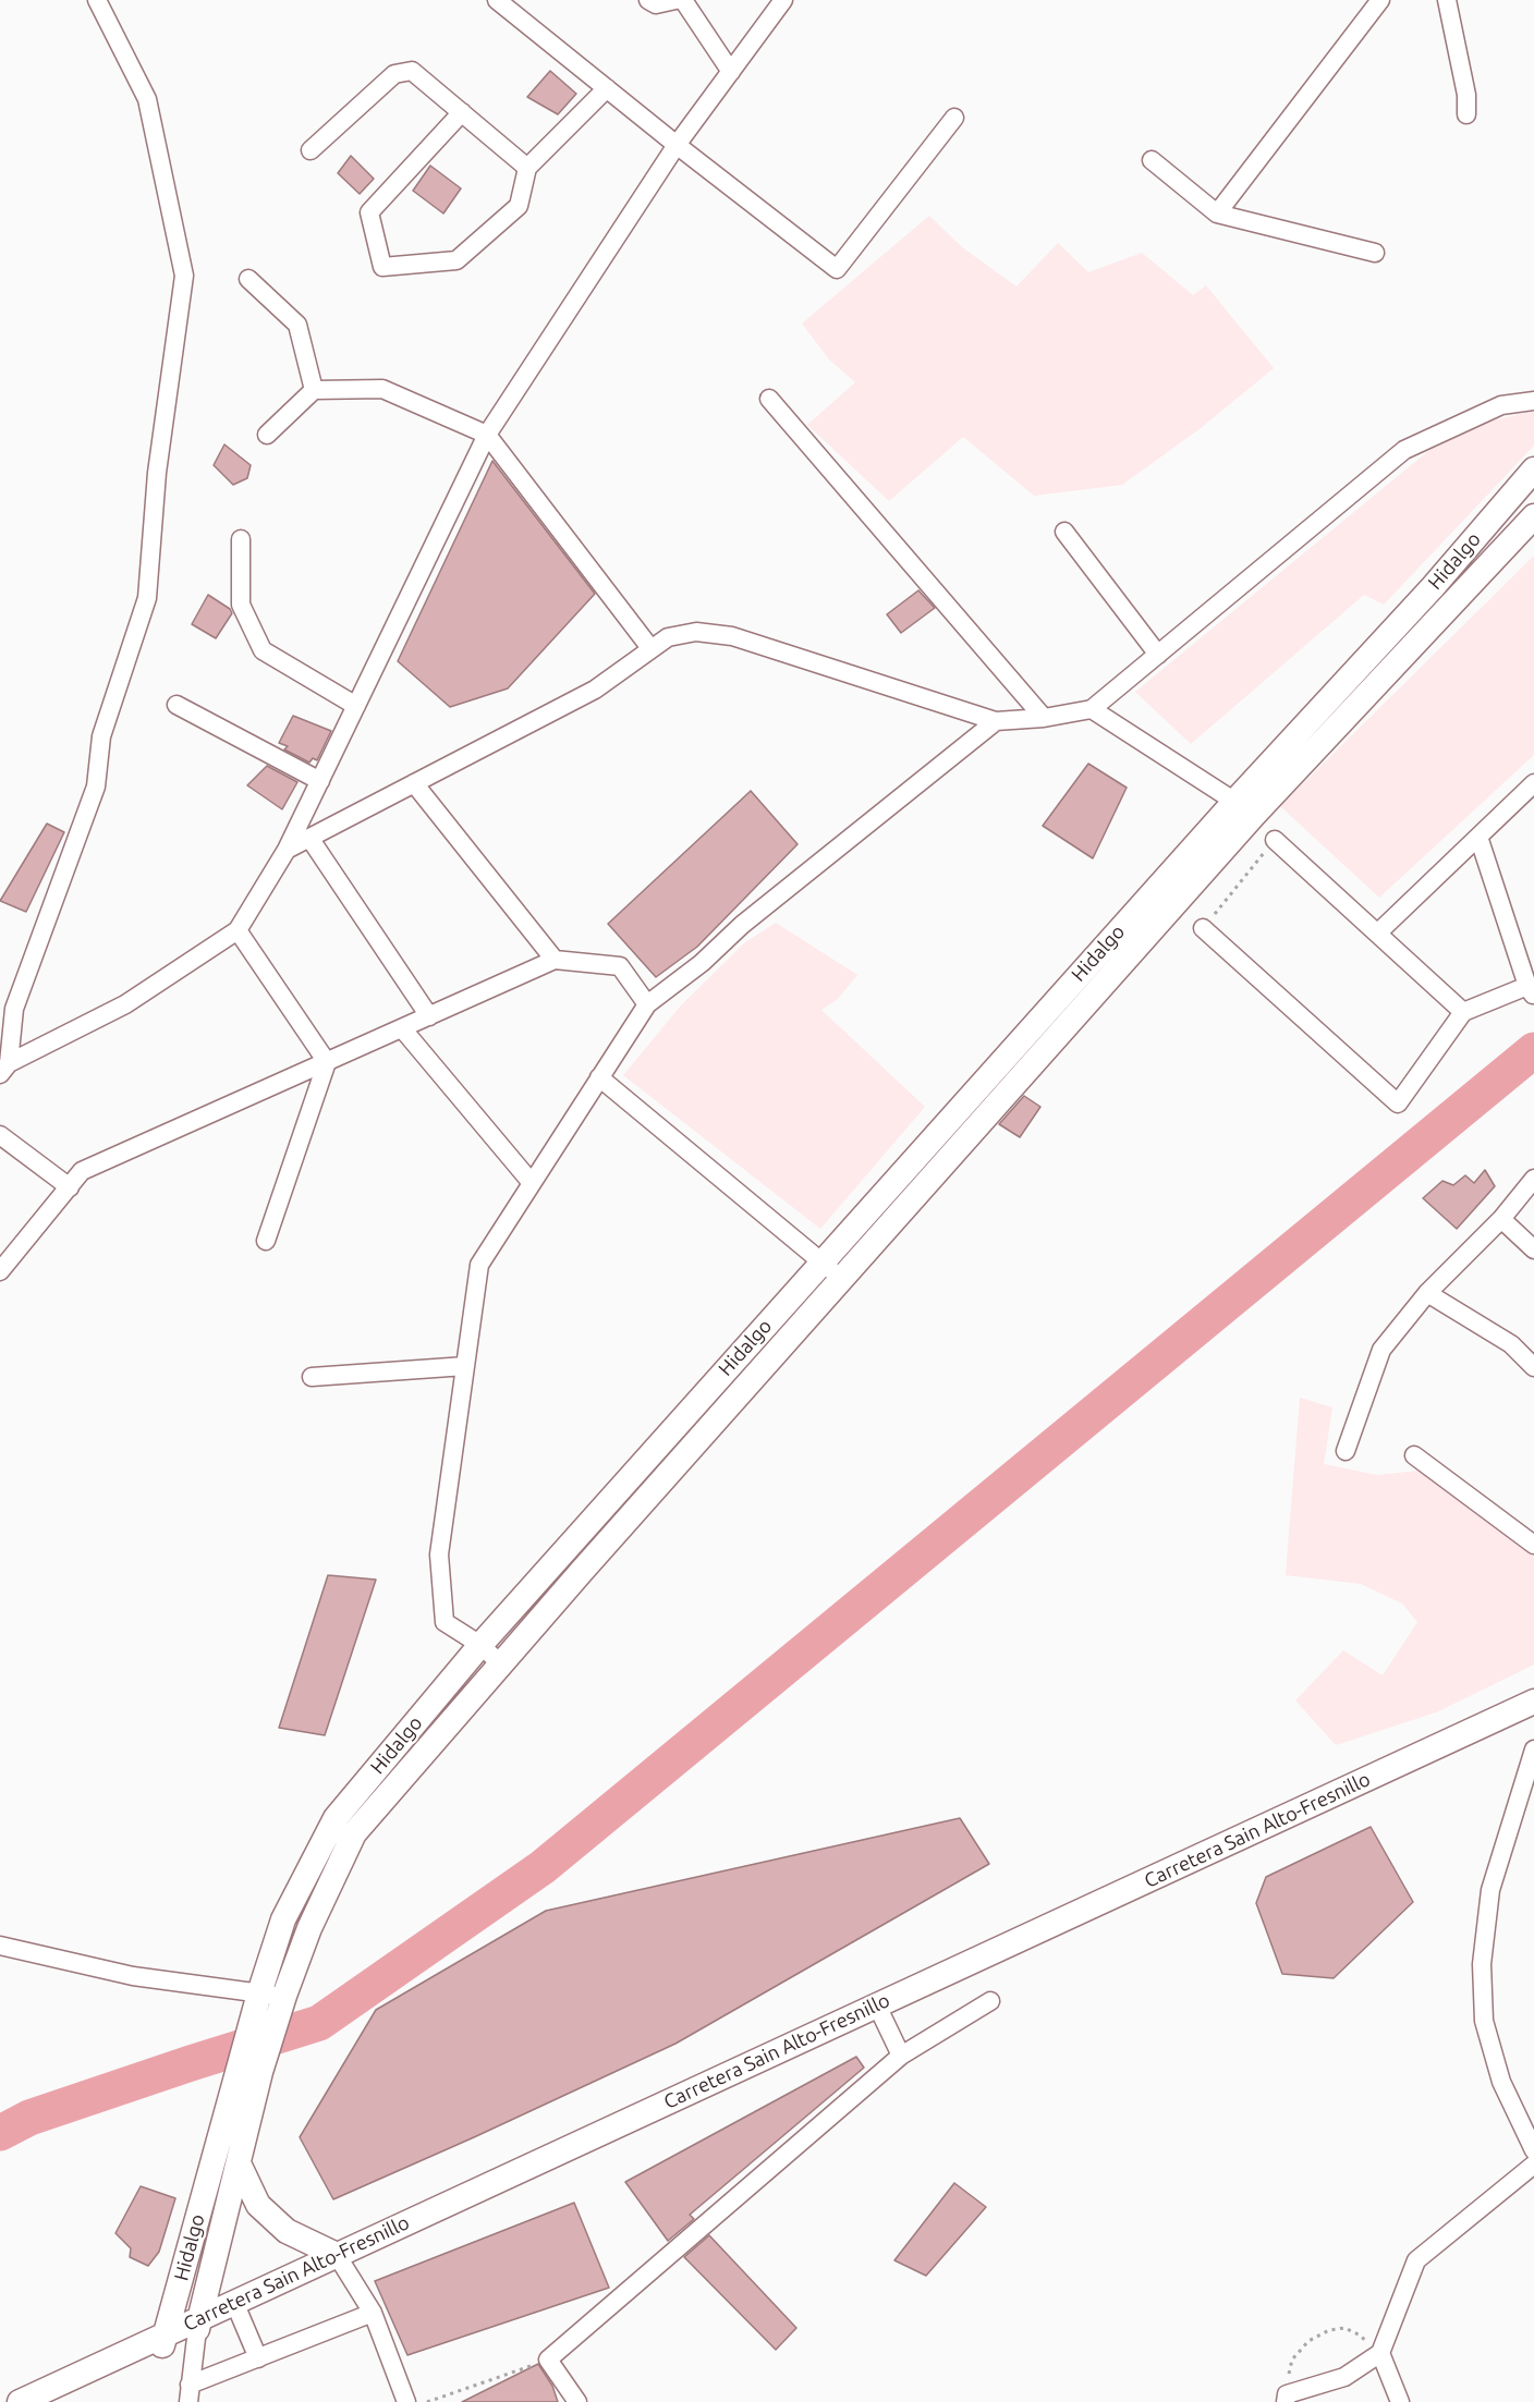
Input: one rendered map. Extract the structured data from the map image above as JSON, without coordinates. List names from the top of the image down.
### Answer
{
  "streets": {
    "main road": ["Hidalgo", "Carretera Sain Alto-Fresnillo"]
  },
  "crossings": [
    ["Hidalgo", "Carretera Sain Alto-Fresnillo"]
  ]
}
